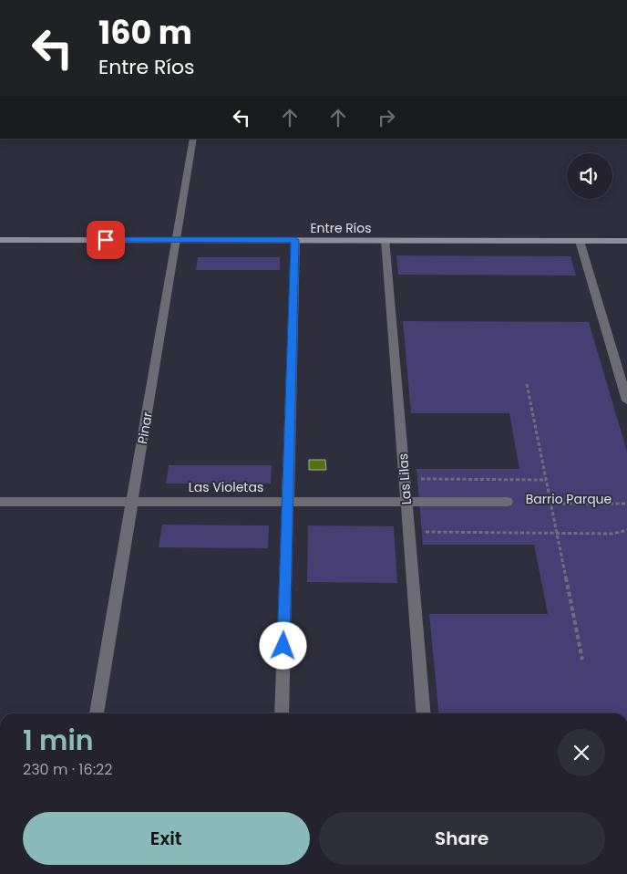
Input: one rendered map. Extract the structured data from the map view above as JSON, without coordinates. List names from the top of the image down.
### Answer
{
  "streets": {
    "street": [
      "Entre Ríos",
      "Pinar",
      "Las Lilas",
      "Las Violetas"
    ]
  },
  "crossings": [
    ["Entre Ríos", "Pinar"],
    ["Entre Ríos", "Las Lilas"],
    ["Pinar", "Las Violetas"],
    ["Las Lilas", "Las Violetas"]
  ],
  "parks": ["Barrio Parque"],
  "page": {
    "turn": ["160 m", "Entre Ríos"],
    "heading": ["1 min", "230 m · 16:22"],
    "buttons": ["Exit", "Share"]
  }
}
